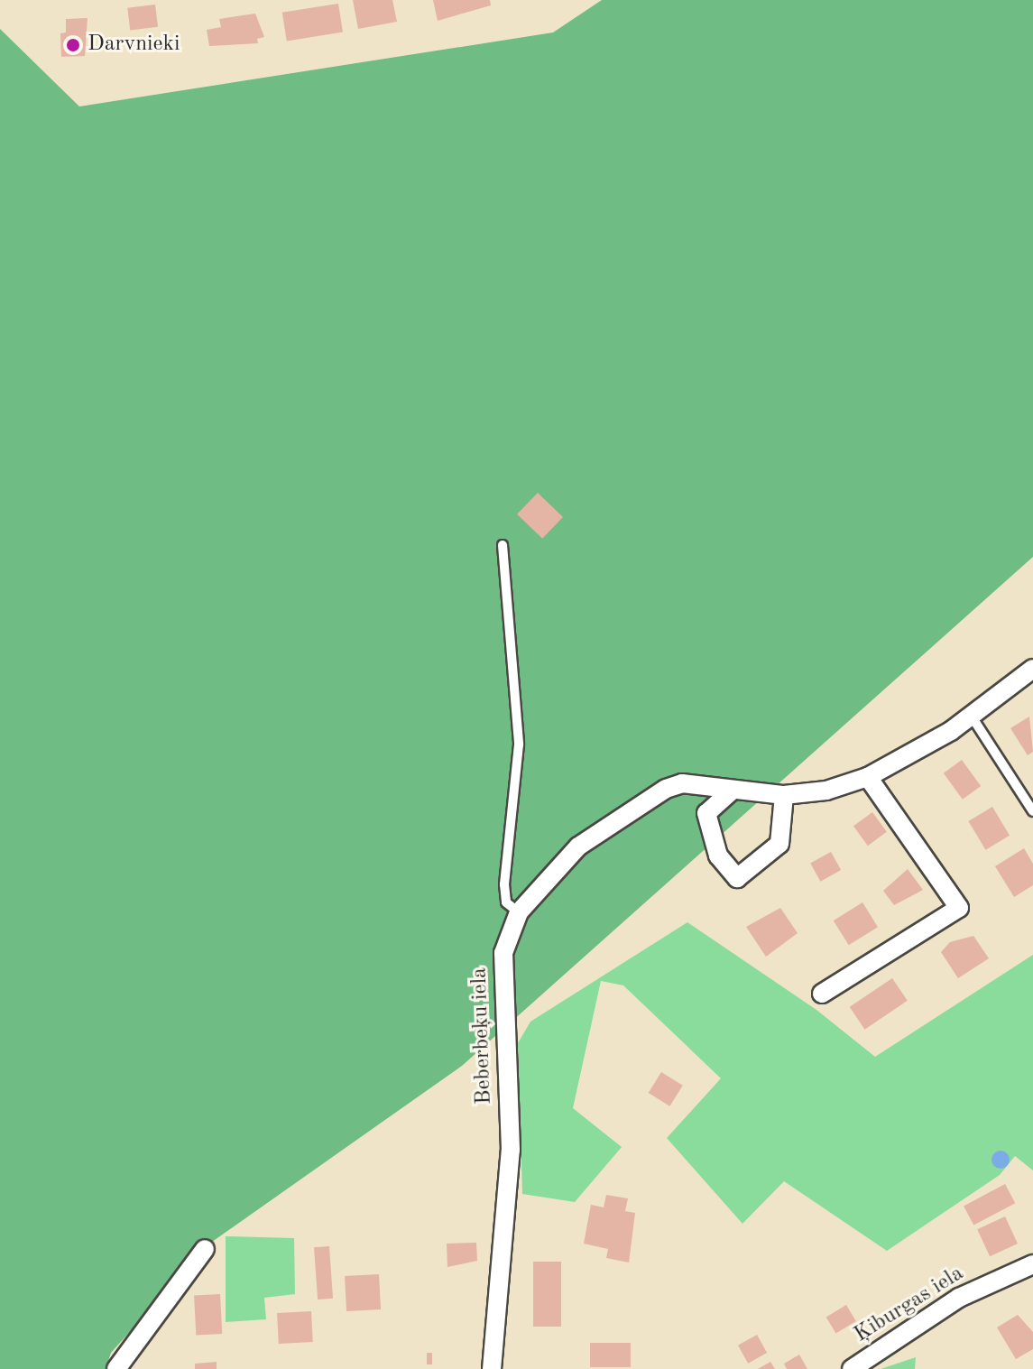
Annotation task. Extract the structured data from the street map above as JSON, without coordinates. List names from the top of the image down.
{
  "streets": {
    "street": ["Beberbeķu iela", "Ķiburgas iela"]
  },
  "places": ["Darvnieki"]
}
